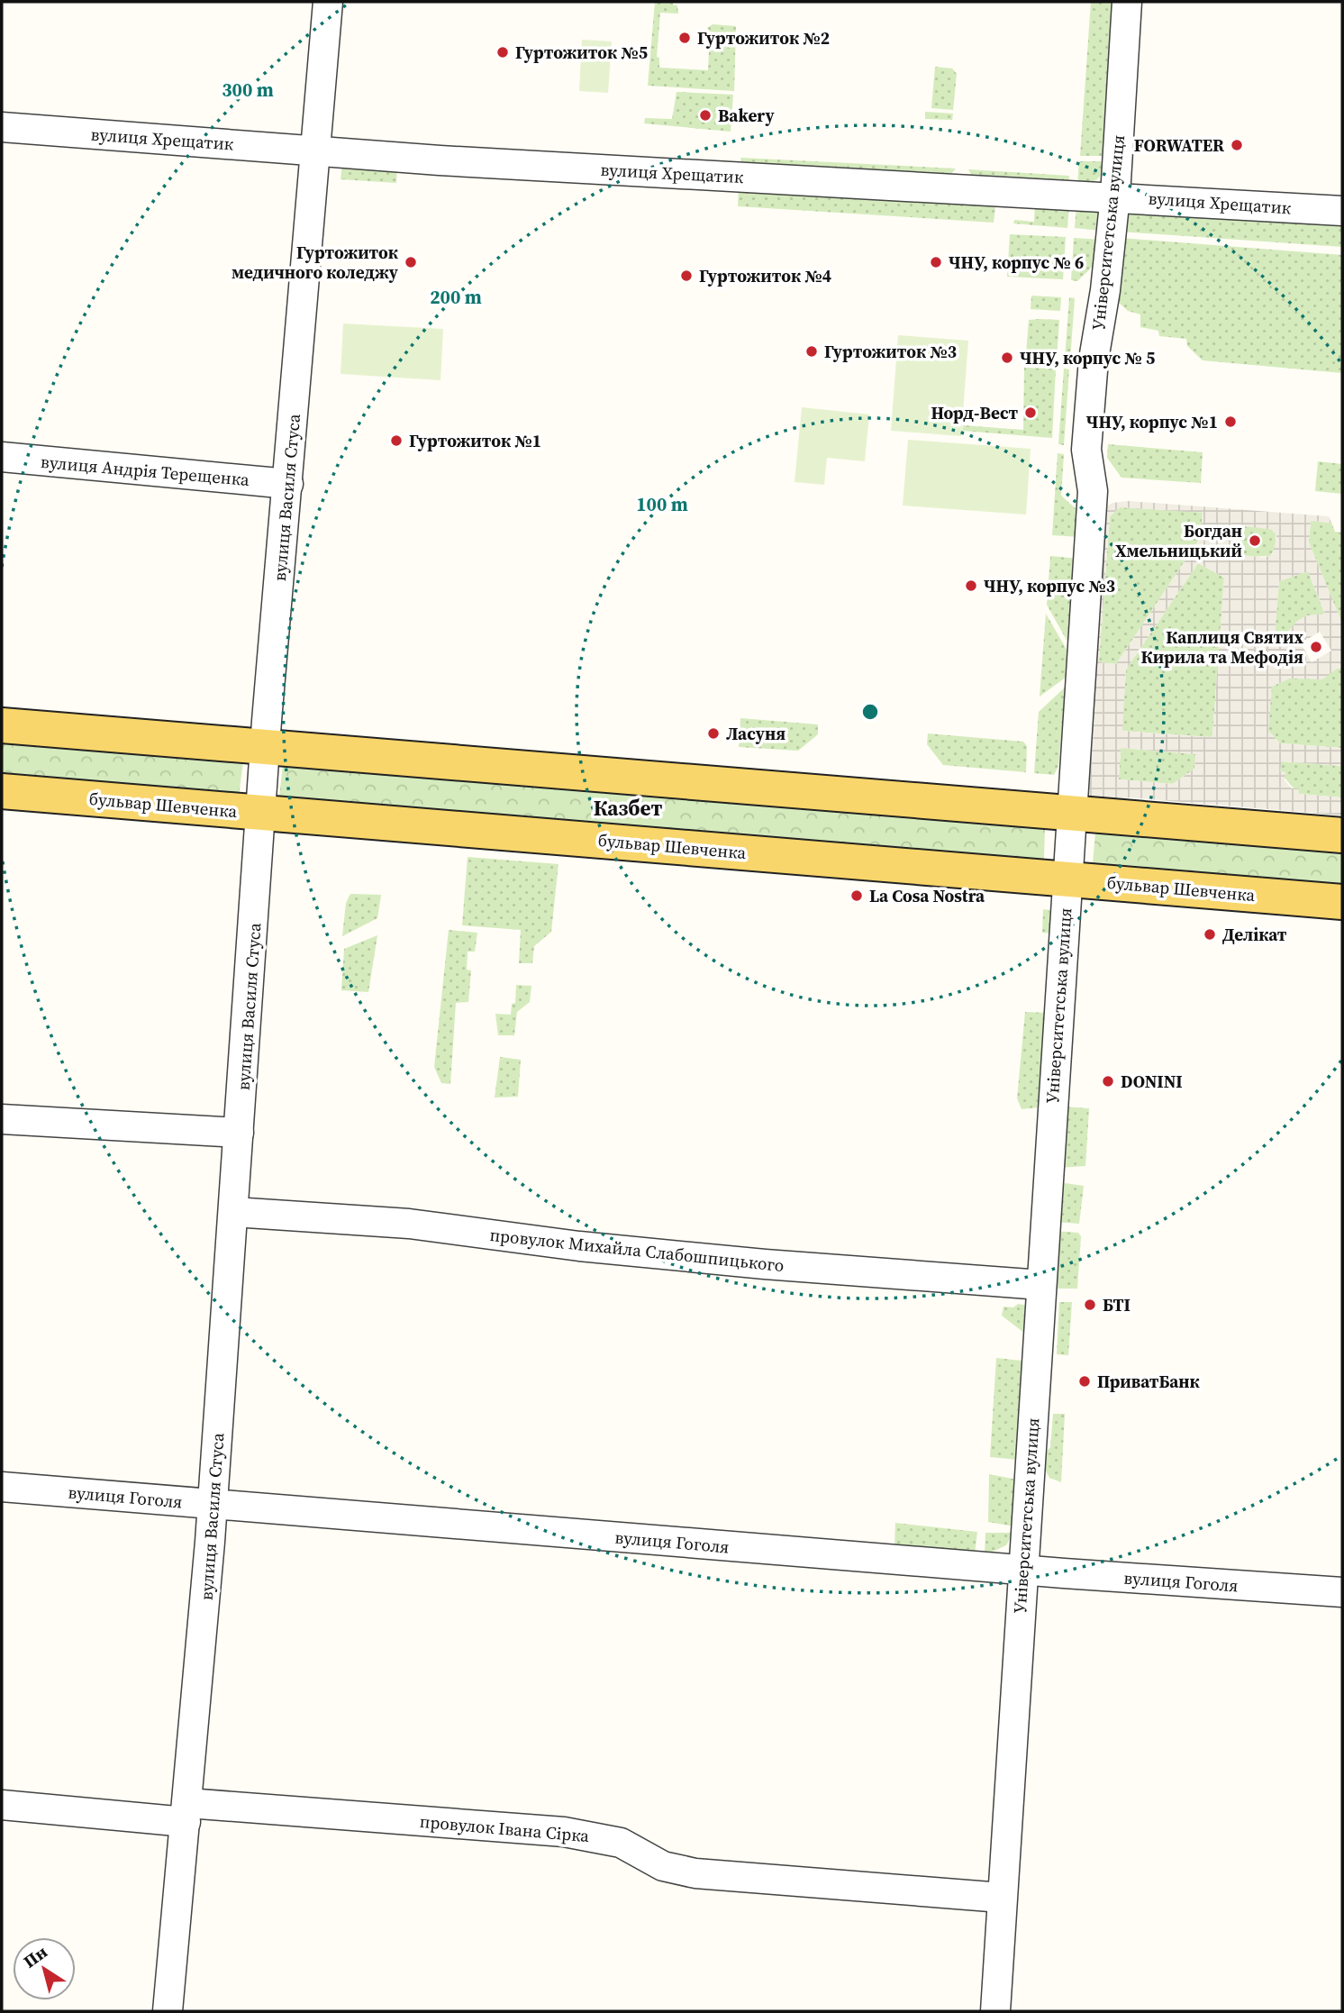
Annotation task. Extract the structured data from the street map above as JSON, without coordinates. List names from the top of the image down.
{
  "streets": {
    "main road": ["бульвар Шевченка"],
    "street": [
      "вулиця Хрещатик",
      "Університетська вулиця",
      "вулиця Андрія Терещенка",
      "вулиця Василя Стуса",
      "провулок Михайла Слабошпицького",
      "вулиця Гоголя",
      "провулок Івана Сірка"
    ]
  },
  "crossings": [
    ["вулиця Хрещатик", "Університетська вулиця"],
    ["вулиця Хрещатик", "вулиця Василя Стуса"],
    ["Університетська вулиця", "бульвар Шевченка"],
    ["Університетська вулиця", "провулок Михайла Слабошпицького"],
    ["Університетська вулиця", "вулиця Гоголя"],
    ["Університетська вулиця", "провулок Івана Сірка"],
    ["вулиця Андрія Терещенка", "вулиця Василя Стуса"],
    ["вулиця Василя Стуса", "бульвар Шевченка"],
    ["вулиця Василя Стуса", "провулок Михайла Слабошпицького"],
    ["вулиця Василя Стуса", "вулиця Гоголя"],
    ["вулиця Василя Стуса", "провулок Івана Сірка"]
  ],
  "districts": ["Казбет"],
  "places": [
    "Гуртожиток №2",
    "Гуртожиток №5",
    "Bakery",
    "FORWATER",
    "Гуртожиток медичного коледжу",
    "ЧНУ, корпус № 6",
    "Гуртожиток №4",
    "Гуртожиток №3",
    "ЧНУ, корпус № 5",
    "Норд-Вест",
    "ЧНУ, корпус №1",
    "Гуртожиток №1",
    "Богдан Хмельницький",
    "ЧНУ, корпус №3",
    "Каплиця Святих Кирила та Мефодія",
    "Ласуня",
    "La Cosa Nostra",
    "Делікат",
    "DONINI",
    "БТІ",
    "ПриватБанк"
  ],
  "north": "top left",
  "rings": ["300 m", "200 m", "100 m"]
}
